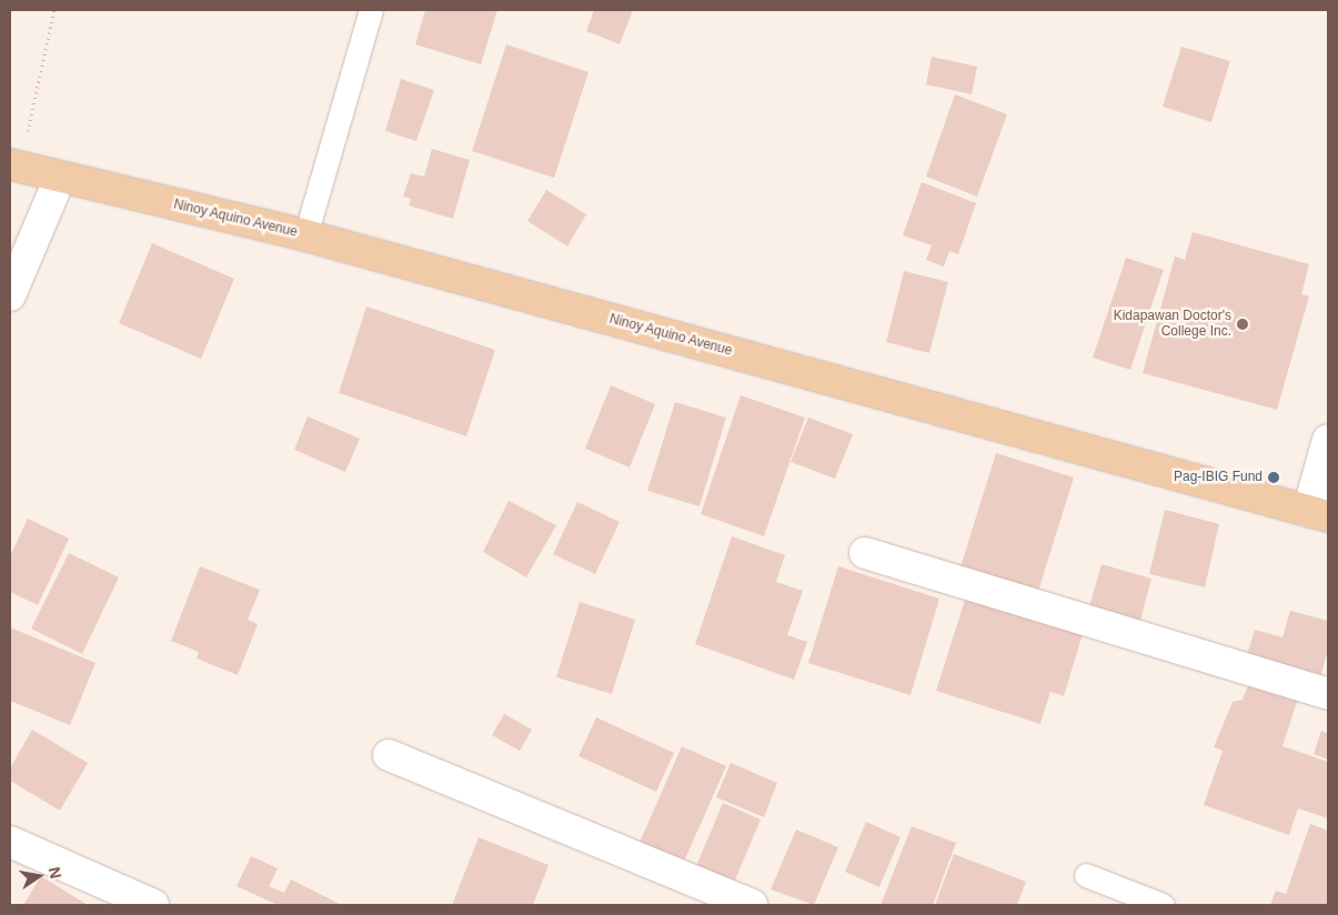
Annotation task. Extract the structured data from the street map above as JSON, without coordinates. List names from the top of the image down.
{
  "streets": {
    "main road": ["Ninoy Aquino Avenue"]
  },
  "places": ["Kidapawan Doctor's College Inc.", "Pag-IBIG Fund"],
  "north": "right"
}
